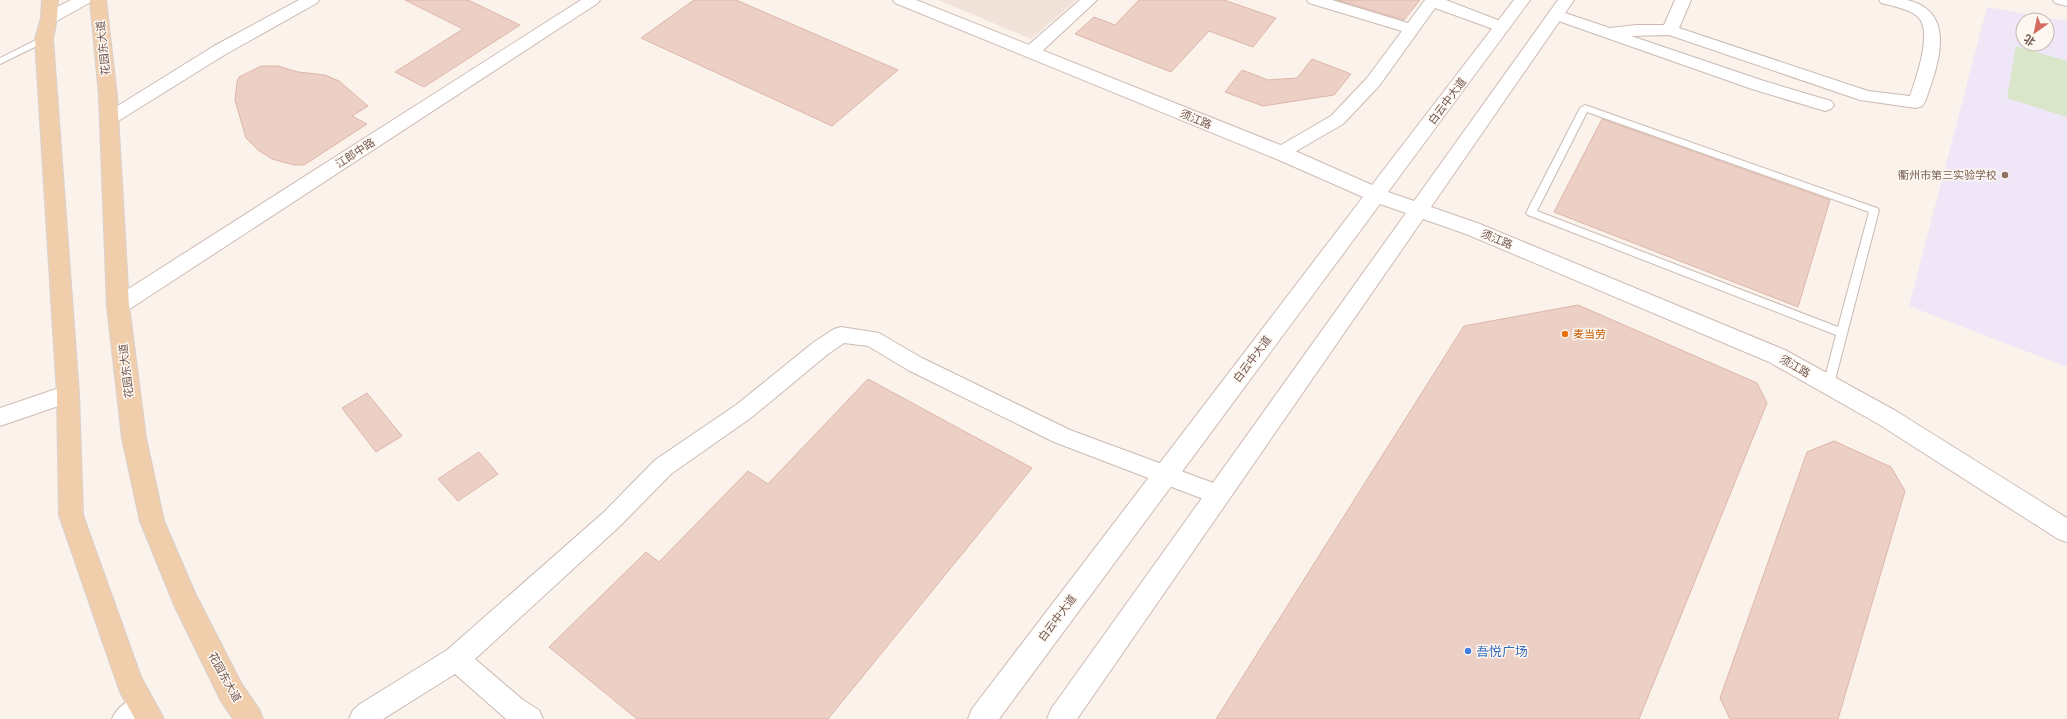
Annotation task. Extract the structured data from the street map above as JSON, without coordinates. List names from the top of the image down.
{
  "streets": {
    "main road": [
      "花园东大道",
      "白云中大道",
      "须江路",
      "江郎中路"
    ]
  },
  "crossings": [
    ["花园东大道", "江郎中路"],
    ["白云中大道", "须江路"]
  ],
  "places": ["衢州市第三实验学校", "麦当劳", "吾悦广场"],
  "north": "bottom left"
}
